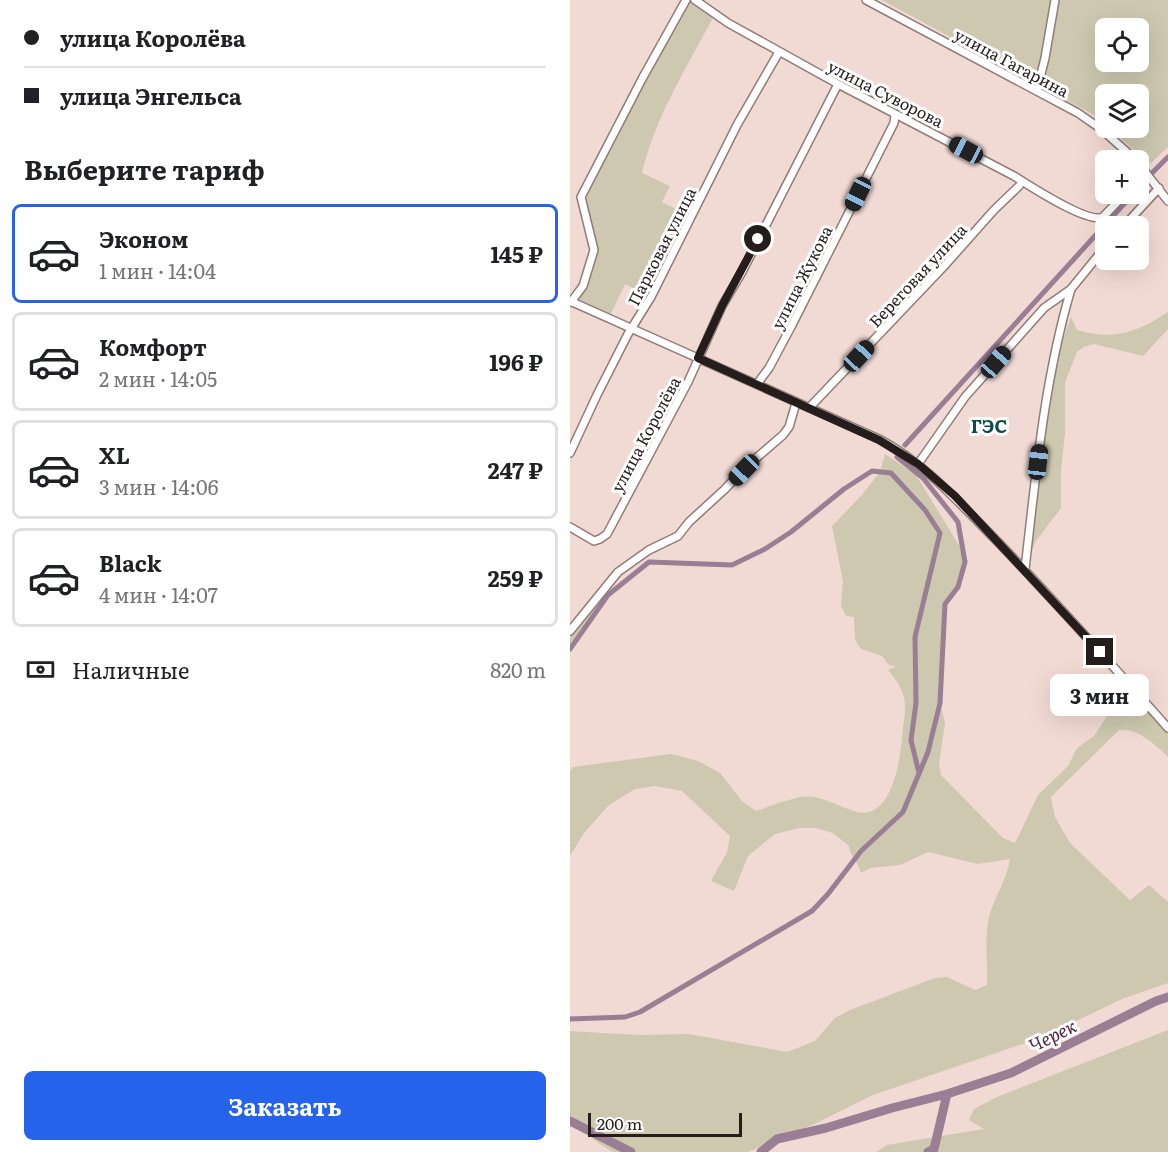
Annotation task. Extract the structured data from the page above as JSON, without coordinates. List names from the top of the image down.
{
  "streets": {
    "street": [
      "улица Гагарина",
      "улица Суворова",
      "Парковая улица",
      "Береговая улица",
      "улица Жукова",
      "улица Королёва"
    ]
  },
  "crossings": [
    ["улица Суворова", "Парковая улица"],
    ["улица Суворова", "Береговая улица"],
    ["улица Суворова", "улица Жукова"],
    ["улица Суворова", "улица Королёва"]
  ],
  "districts": ["ГЭС"],
  "water": ["Черек"],
  "scale_bar": "200 m",
  "page": {
    "banner": ["улица Королёва", "улица Энгельса"],
    "map_buttons": ["+", "−"],
    "heading": "Выберите тариф",
    "list": [
      {
        "name": "Эконом",
        "note": "1 мин · 14:04",
        "value": "145 ₽"
      },
      {
        "name": "Комфорт",
        "note": "2 мин · 14:05",
        "value": "196 ₽"
      },
      {
        "name": "XL",
        "note": "3 мин · 14:06",
        "value": "247 ₽"
      },
      {
        "name": "Black",
        "note": "4 мин · 14:07",
        "value": "259 ₽"
      }
    ],
    "pay": ["Наличные", "820 m"],
    "bubble": "3 мин",
    "buttons": "Заказать",
    "scale": "200 m"
  }
}
